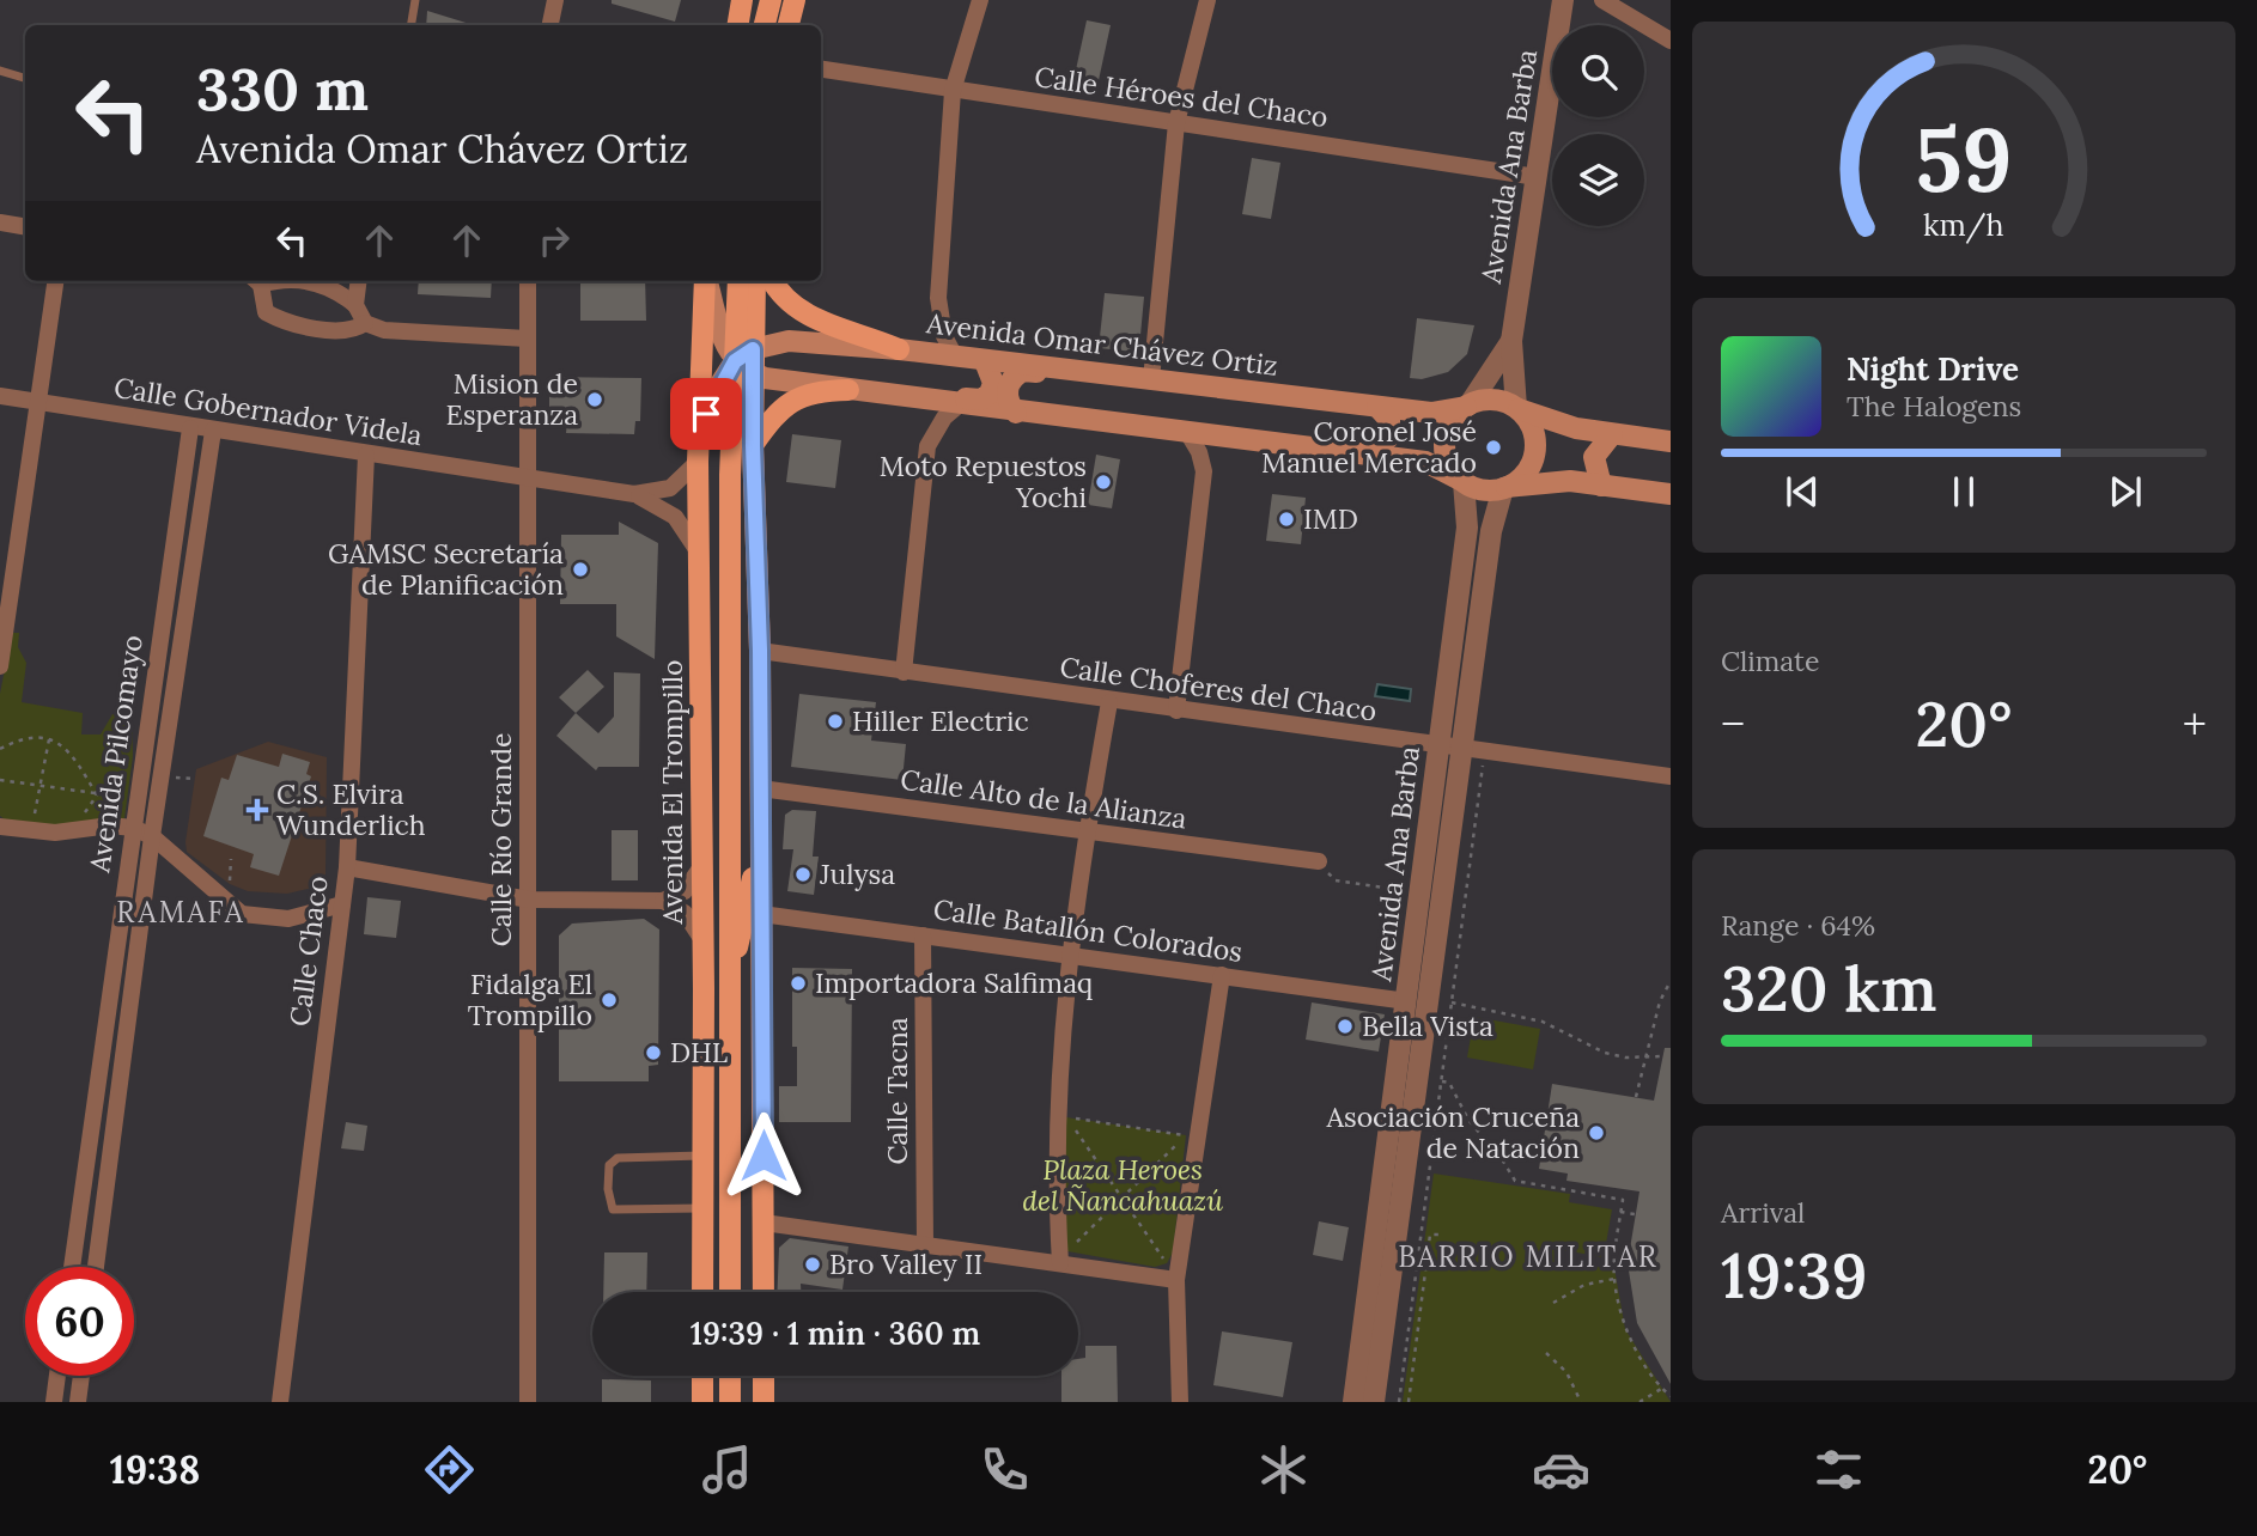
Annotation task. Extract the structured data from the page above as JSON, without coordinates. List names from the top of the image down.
{
  "streets": {
    "main road": ["Avenida Omar Chávez Ortiz", "Avenida El Trompillo"],
    "street": [
      "Calle Héroes del Chaco",
      "Avenida Ana Barba",
      "Calle Gobernador Videla",
      "Calle Choferes del Chaco",
      "Avenida Pilcomayo",
      "Calle Alto de la Alianza",
      "Calle Río Grande",
      "Calle Batallón Colorados",
      "Calle Chaco",
      "Calle Tacna"
    ]
  },
  "crossings": [
    ["Calle Héroes del Chaco", "Avenida Ana Barba"],
    ["Avenida Ana Barba", "Avenida Omar Chávez Ortiz"],
    ["Avenida Ana Barba", "Calle Choferes del Chaco"],
    ["Avenida Ana Barba", "Calle Batallón Colorados"],
    ["Avenida Omar Chávez Ortiz", "Avenida El Trompillo"],
    ["Calle Gobernador Videla", "Avenida Pilcomayo"],
    ["Calle Gobernador Videla", "Calle Río Grande"],
    ["Calle Gobernador Videla", "Calle Chaco"],
    ["Calle Choferes del Chaco", "Avenida El Trompillo"],
    ["Avenida El Trompillo", "Calle Alto de la Alianza"],
    ["Avenida El Trompillo", "Calle Batallón Colorados"],
    ["Calle Batallón Colorados", "Calle Tacna"]
  ],
  "districts": ["RAMAFA", "BARRIO MILITAR"],
  "parks": ["Plaza Heroes del Ñancahuazú"],
  "places": {
    "other": [
      "Mision de Esperanza",
      "Coronel José Manuel Mercado",
      "Moto Repuestos Yochi",
      "IMD",
      "GAMSC Secretaría de Planificación",
      "Hiller Electric",
      "Julysa",
      "Importadora Salfimaq",
      "Fidalga El Trompillo",
      "Bella Vista",
      "DHL",
      "Asociación Cruceña de Natación",
      "Bro Valley II"
    ],
    "health": ["C.S. Elvira Wunderlich"]
  },
  "page": {
    "turn": ["330 m", "Avenida Omar Chávez Ortiz"],
    "song": ["Night Drive", "The Halogens"],
    "tile": [
      "Climate",
      ["Range · 64%", "320 km"],
      ["Arrival", "19:39"]
    ],
    "heat": ["−", "20°", "+"],
    "limit": "60",
    "trip": "19:39 · 1 min · 360 m",
    "tabs": ["19:38", "20°"],
    "gauge": ["59", "km/h"]
  }
}
